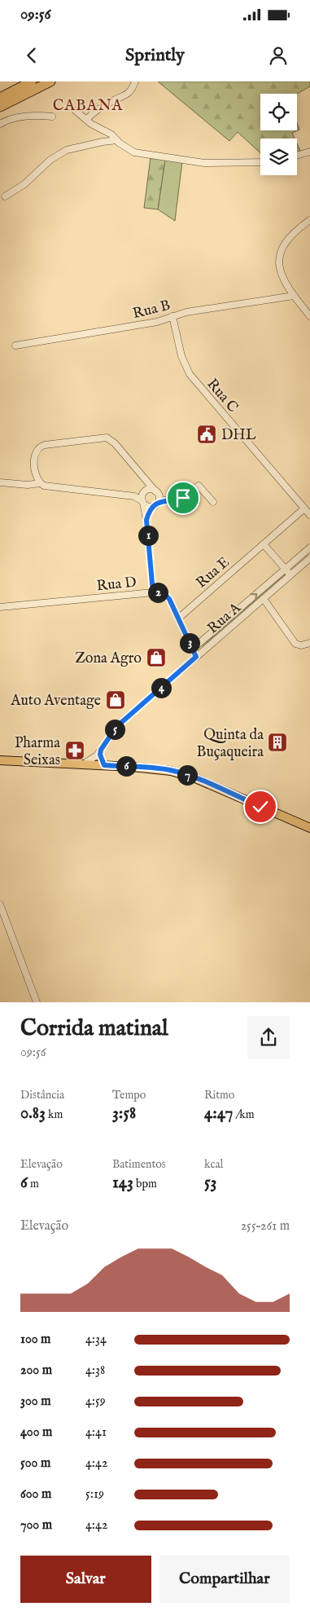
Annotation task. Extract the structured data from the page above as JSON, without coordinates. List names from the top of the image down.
{
  "streets": {
    "street": [
      "Rua B",
      "Rua C",
      "Rua E",
      "Rua D",
      "Rua A"
    ]
  },
  "crossings": [
    ["Rua B", "Rua C"],
    ["Rua C", "Rua E"],
    ["Rua E", "Rua D"],
    ["Rua D", "Rua A"]
  ],
  "districts": ["CABANA"],
  "places": {
    "public building": ["DHL"],
    "shop": ["Zona Agro", "Auto Aventage"],
    "building": ["Quinta da Buçaqueira"],
    "pharmacy": ["Pharma Seixas"]
  },
  "page": {
    "status": "09:56",
    "header": "Sprintly",
    "pins": [
      "1",
      "2",
      "3",
      "4",
      "5",
      "6",
      "7"
    ],
    "heading": ["Corrida matinal", "09:56"],
    "stats": [
      ["Distância", "0.83 km"],
      ["Tempo", "3:58"],
      ["Ritmo", "4:47 /km"],
      ["Elevação", "6 m"],
      ["Batimentos", "143 bpm"],
      ["kcal", "53"]
    ],
    "chart": ["Elevação", "255–261 m"],
    "list": [
      {
        "name": "100 m",
        "note": "4:34"
      },
      {
        "name": "200 m",
        "note": "4:38"
      },
      {
        "name": "300 m",
        "note": "4:59"
      },
      {
        "name": "400 m",
        "note": "4:41"
      },
      {
        "name": "500 m",
        "note": "4:42"
      },
      {
        "name": "600 m",
        "note": "5:19"
      },
      {
        "name": "700 m",
        "note": "4:42"
      }
    ],
    "buttons": ["Salvar", "Compartilhar"]
  }
}
